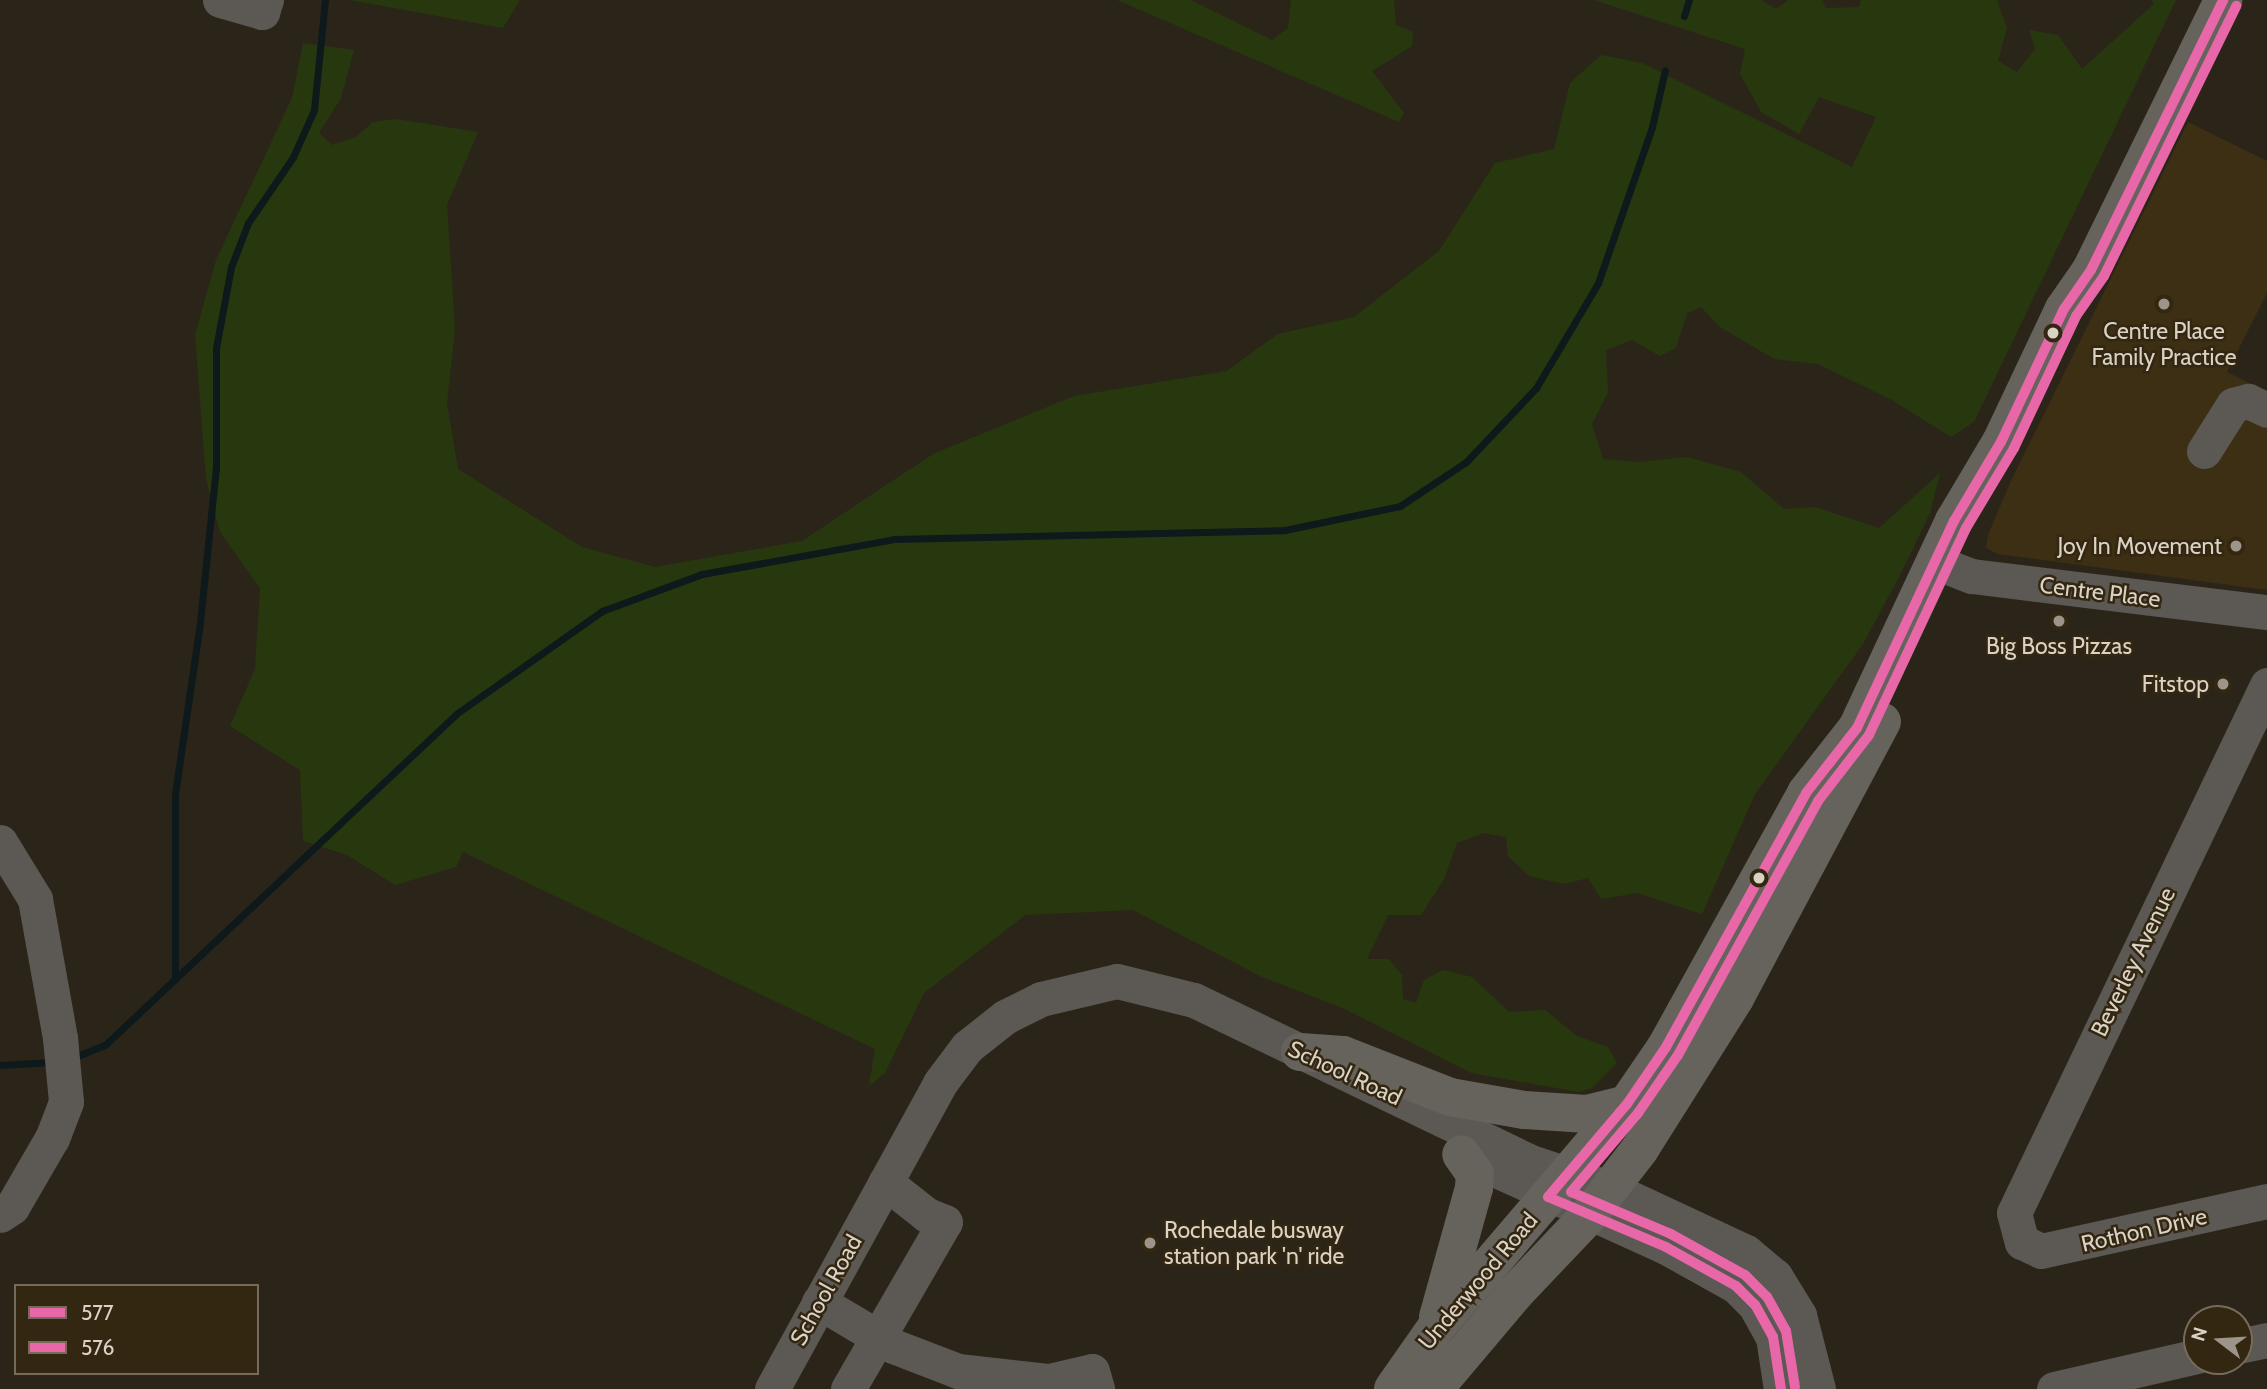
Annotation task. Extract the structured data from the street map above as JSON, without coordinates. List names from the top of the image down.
{
  "streets": {
    "main road": ["Underwood Road"],
    "street": [
      "Centre Place",
      "Beverley Avenue",
      "School Road",
      "Rothon Drive"
    ]
  },
  "crossings": [
    ["Centre Place", "Underwood Road"],
    ["Beverley Avenue", "Rothon Drive"],
    ["School Road", "Underwood Road"]
  ],
  "places": [
    "Centre Place Family Practice",
    "Joy In Movement",
    "Big Boss Pizzas",
    "Fitstop",
    "Rochedale busway station park 'n' ride"
  ],
  "lines": ["transit line 577", "transit line 576"],
  "legend": ["577", "576"],
  "north": "left"
}
